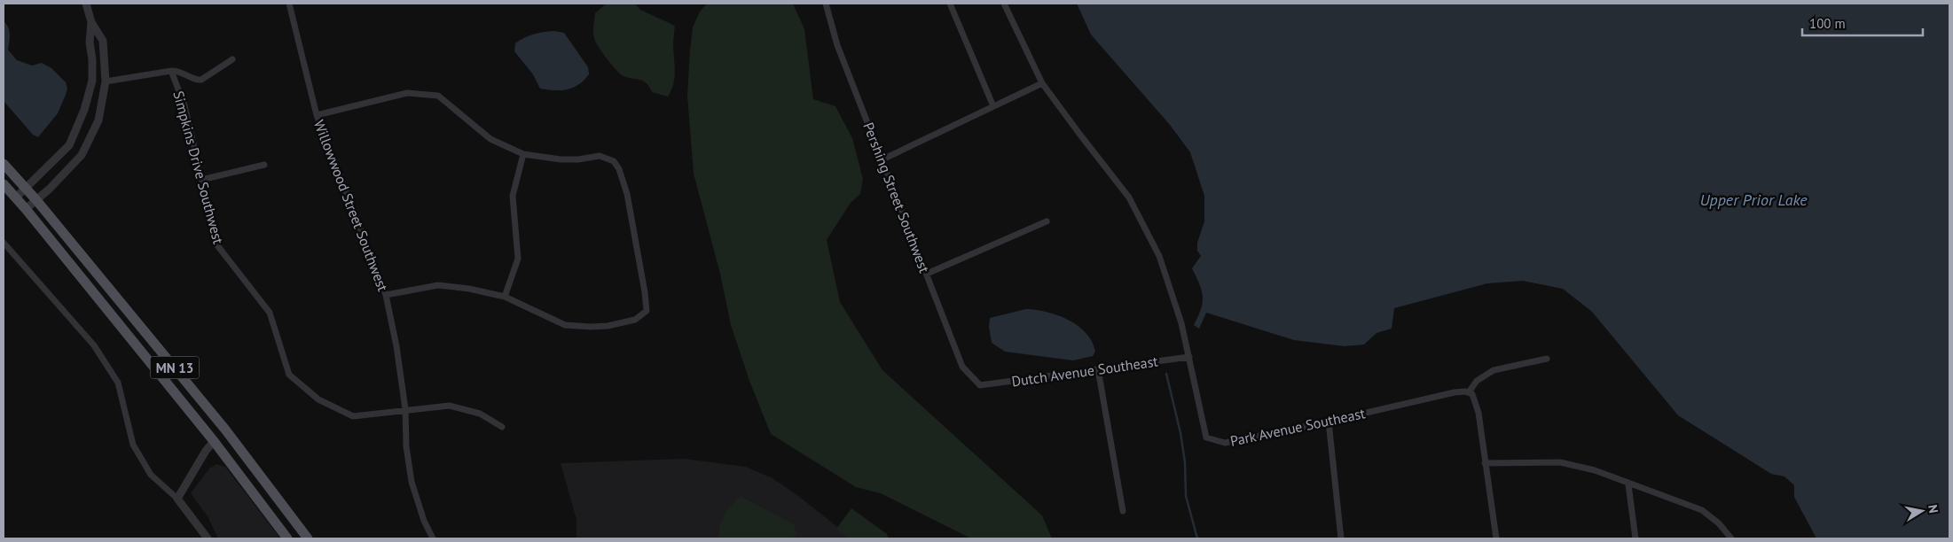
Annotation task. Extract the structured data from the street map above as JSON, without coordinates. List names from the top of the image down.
{
  "streets": {
    "main road": ["MN 13"],
    "street": [
      "Simpkins Drive Southwest",
      "Pershing Street Southwest",
      "Willowwood Street Southwest",
      "Dutch Avenue Southeast",
      "Park Avenue Southeast"
    ]
  },
  "crossings": [
    ["Simpkins Drive Southwest", "Willowwood Street Southwest"],
    ["Pershing Street Southwest", "Dutch Avenue Southeast"],
    ["Dutch Avenue Southeast", "Park Avenue Southeast"]
  ],
  "water": ["Upper Prior Lake"],
  "scale_bar": "100 m",
  "north": "right"
}
